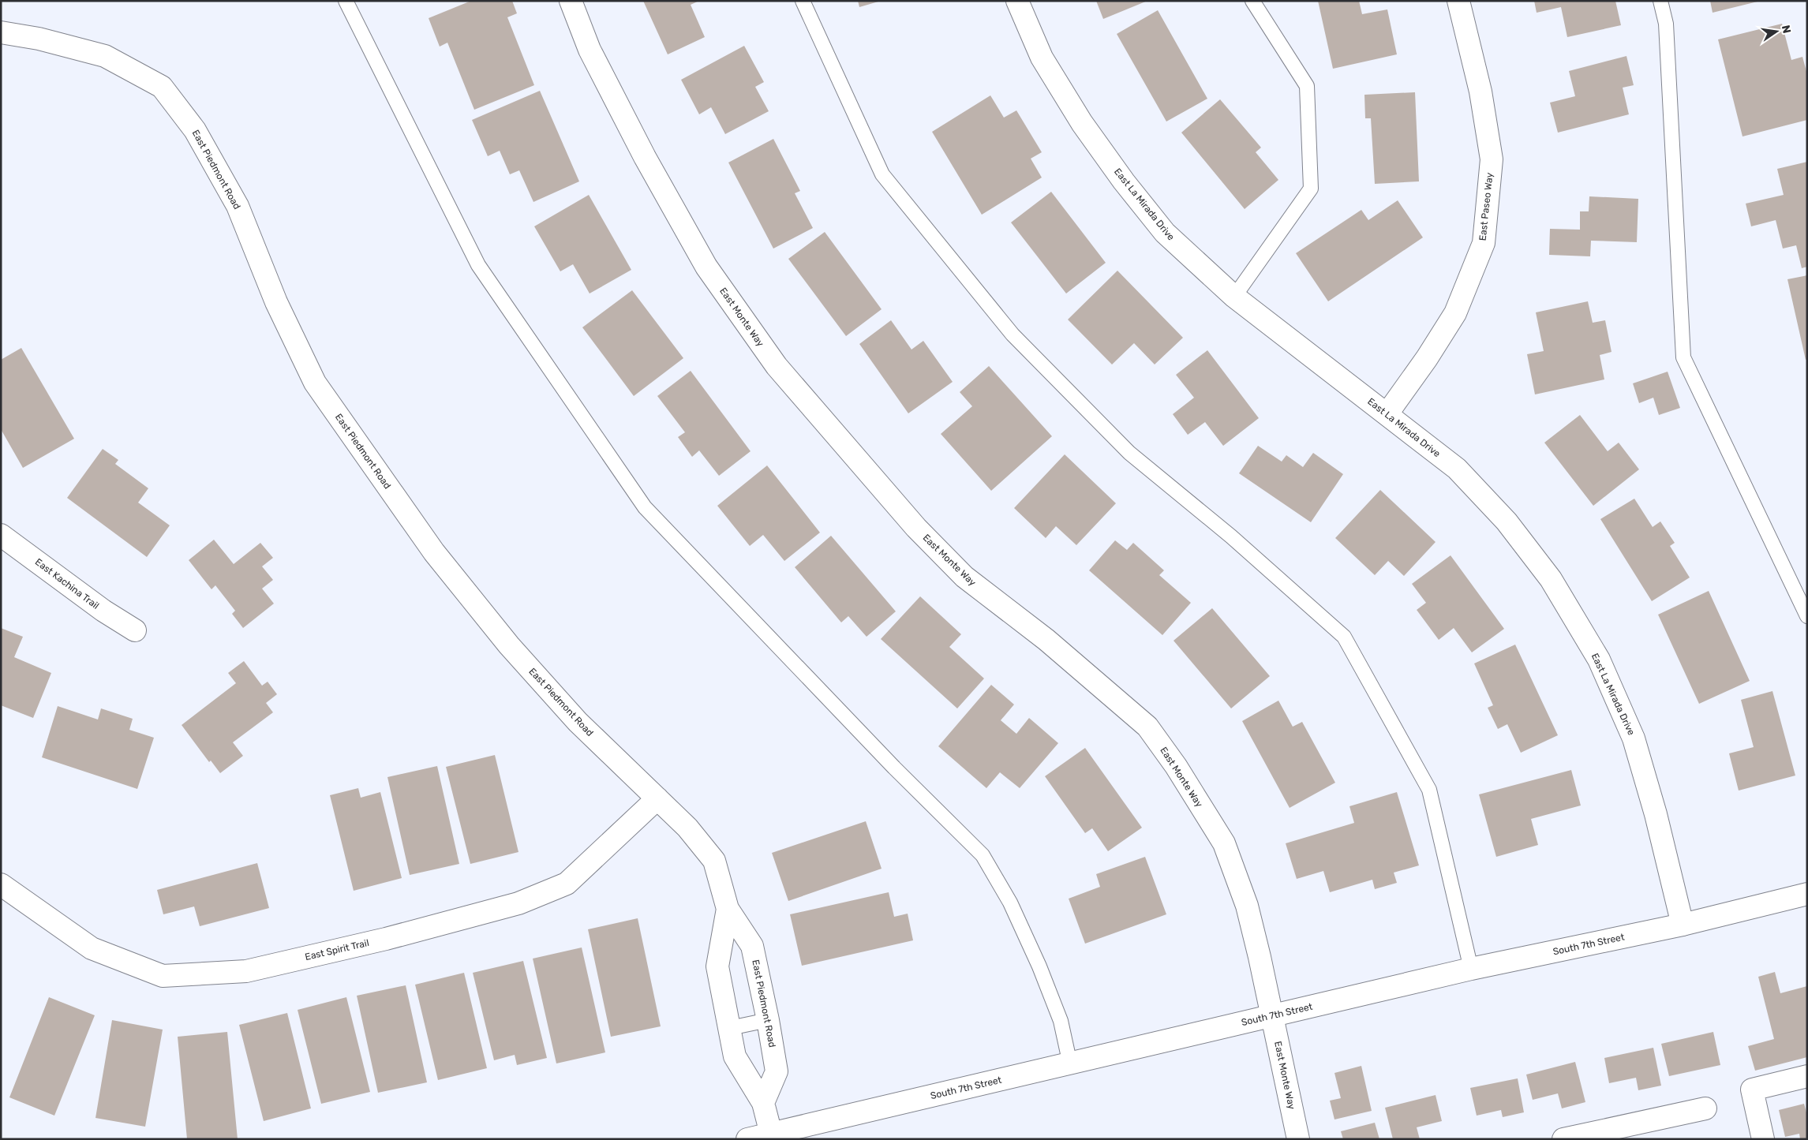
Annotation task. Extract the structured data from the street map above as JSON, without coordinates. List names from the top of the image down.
{
  "streets": {
    "street": [
      "East Piedmont Road",
      "East La Mirada Drive",
      "East Paseo Way",
      "East Monte Way",
      "East Kachina Trail",
      "South 7th Street",
      "East Spirit Trail"
    ]
  },
  "crossings": [
    ["East Piedmont Road", "South 7th Street"],
    ["East Piedmont Road", "East Spirit Trail"],
    ["East La Mirada Drive", "East Paseo Way"],
    ["East La Mirada Drive", "South 7th Street"],
    ["East Monte Way", "South 7th Street"]
  ],
  "north": "right"
}
